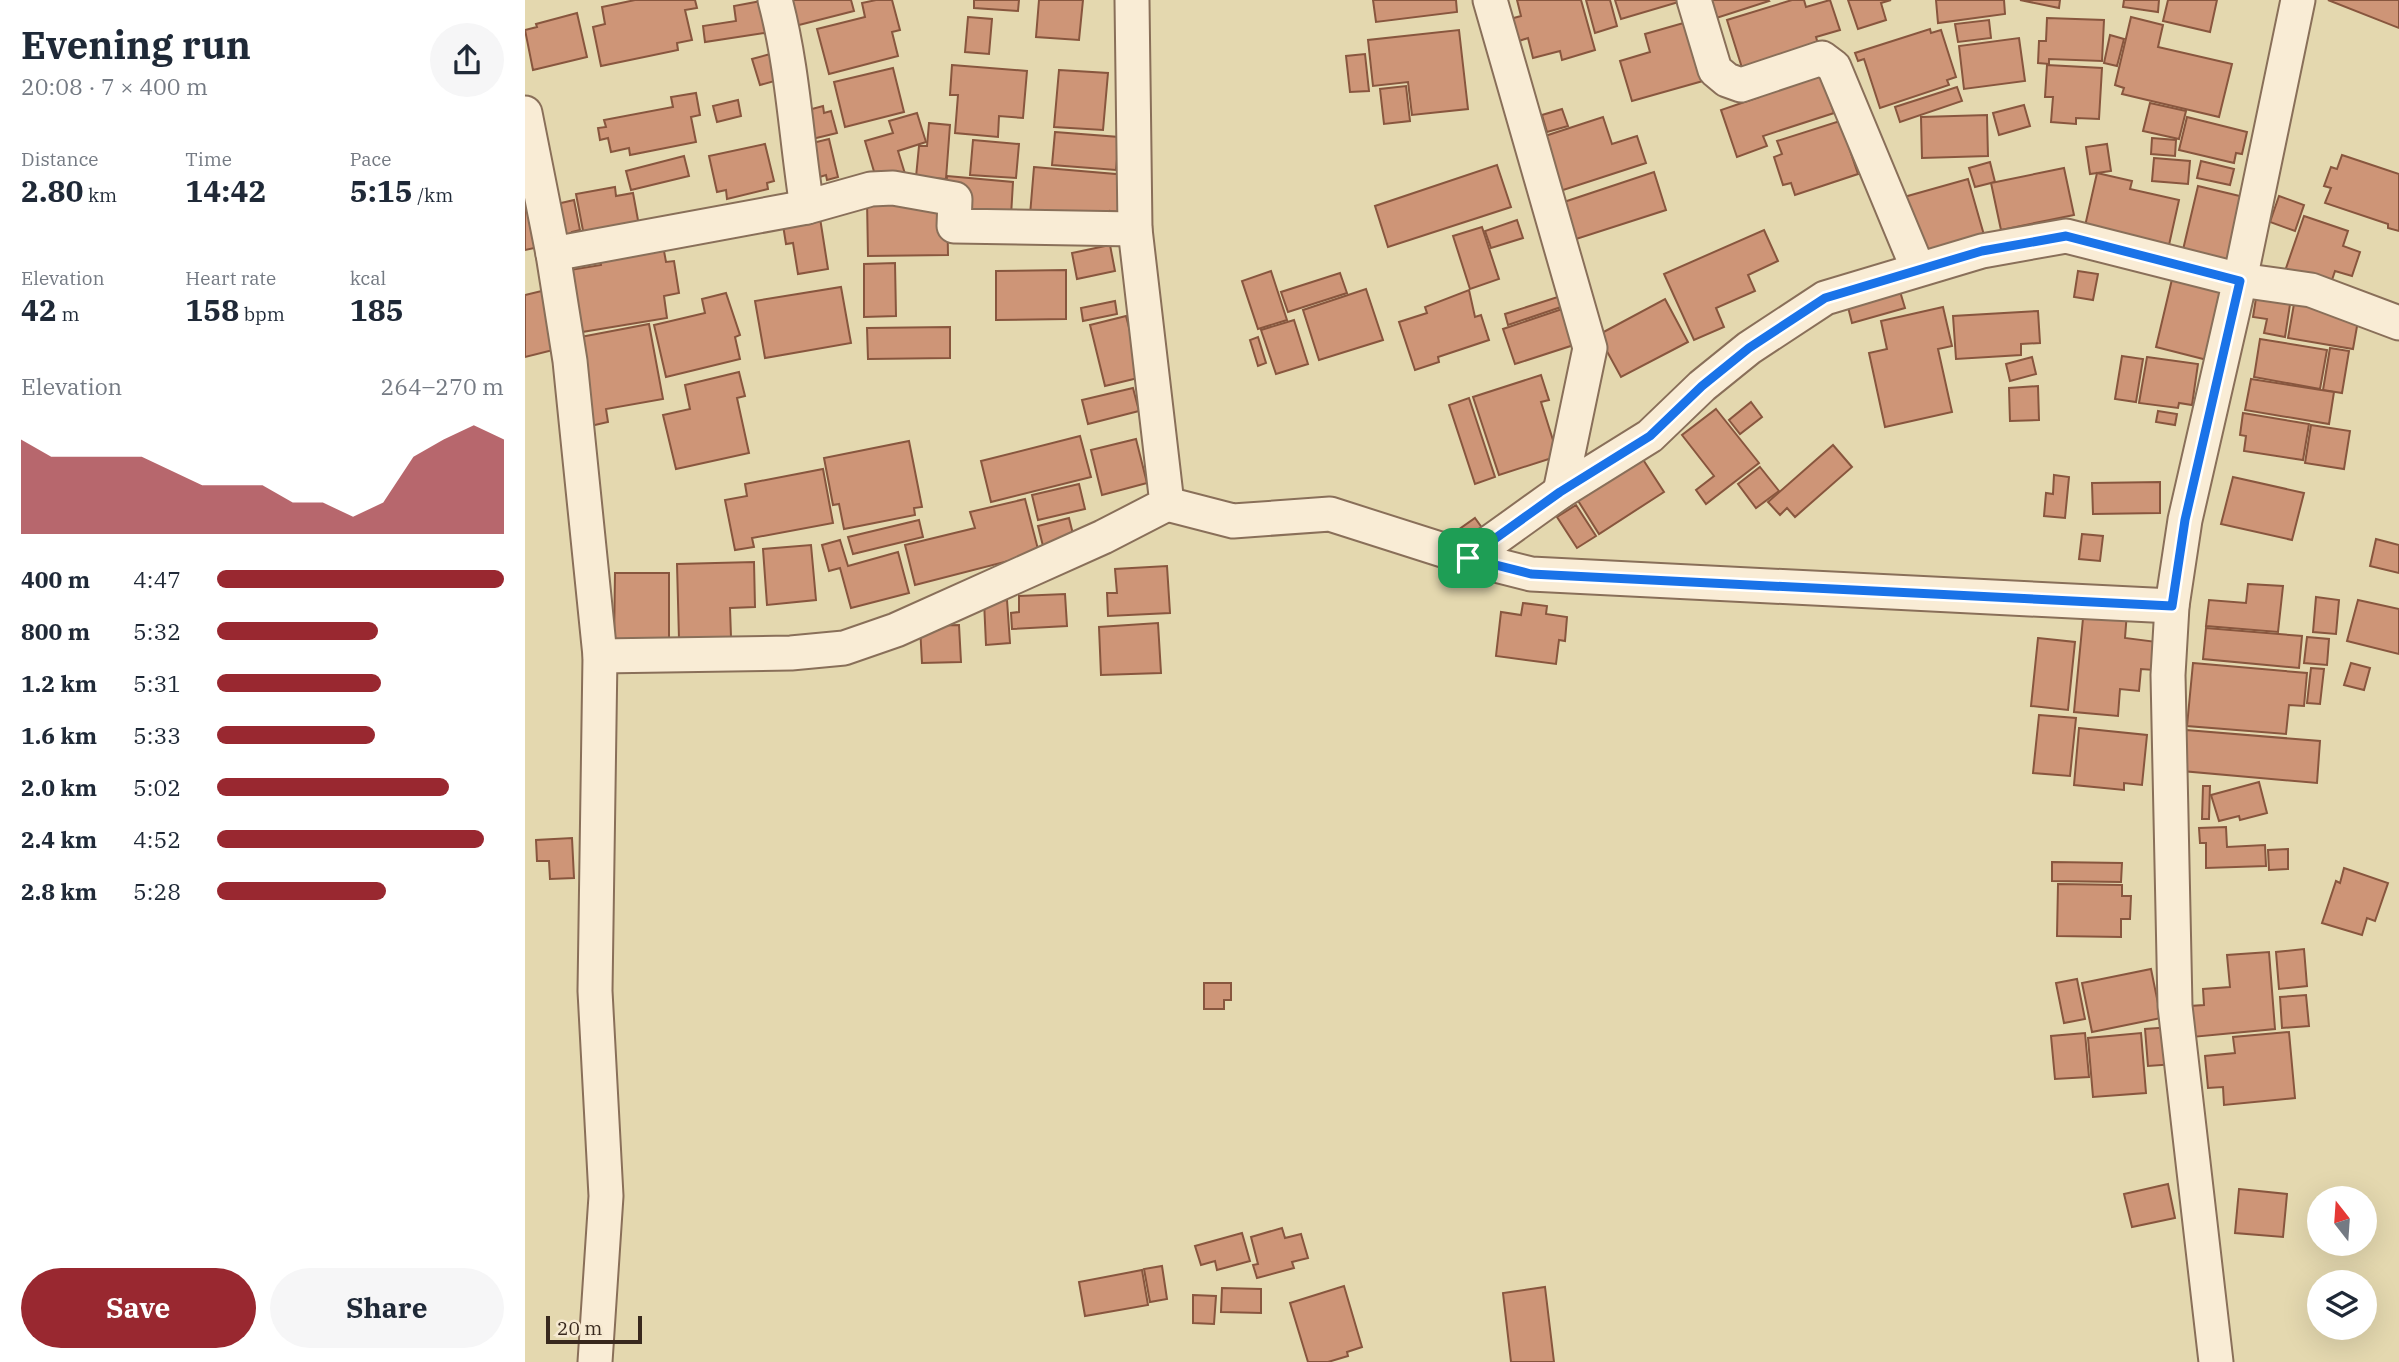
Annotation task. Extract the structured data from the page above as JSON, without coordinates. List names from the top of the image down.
{
  "scale_bar": "20 m",
  "north": "top",
  "page": {
    "heading": ["Evening run", "20:08 · 7 × 400 m"],
    "stats": [
      ["Distance", "2.80 km"],
      ["Time", "14:42"],
      ["Pace", "5:15 /km"],
      ["Elevation", "42 m"],
      ["Heart rate", "158 bpm"],
      ["kcal", "185"]
    ],
    "chart": ["Elevation", "264–270 m"],
    "list": [
      {
        "name": "400 m",
        "note": "4:47"
      },
      {
        "name": "800 m",
        "note": "5:32"
      },
      {
        "name": "1.2 km",
        "note": "5:31"
      },
      {
        "name": "1.6 km",
        "note": "5:33"
      },
      {
        "name": "2.0 km",
        "note": "5:02"
      },
      {
        "name": "2.4 km",
        "note": "4:52"
      },
      {
        "name": "2.8 km",
        "note": "5:28"
      }
    ],
    "buttons": ["Save", "Share"],
    "scale": "20 m"
  }
}
